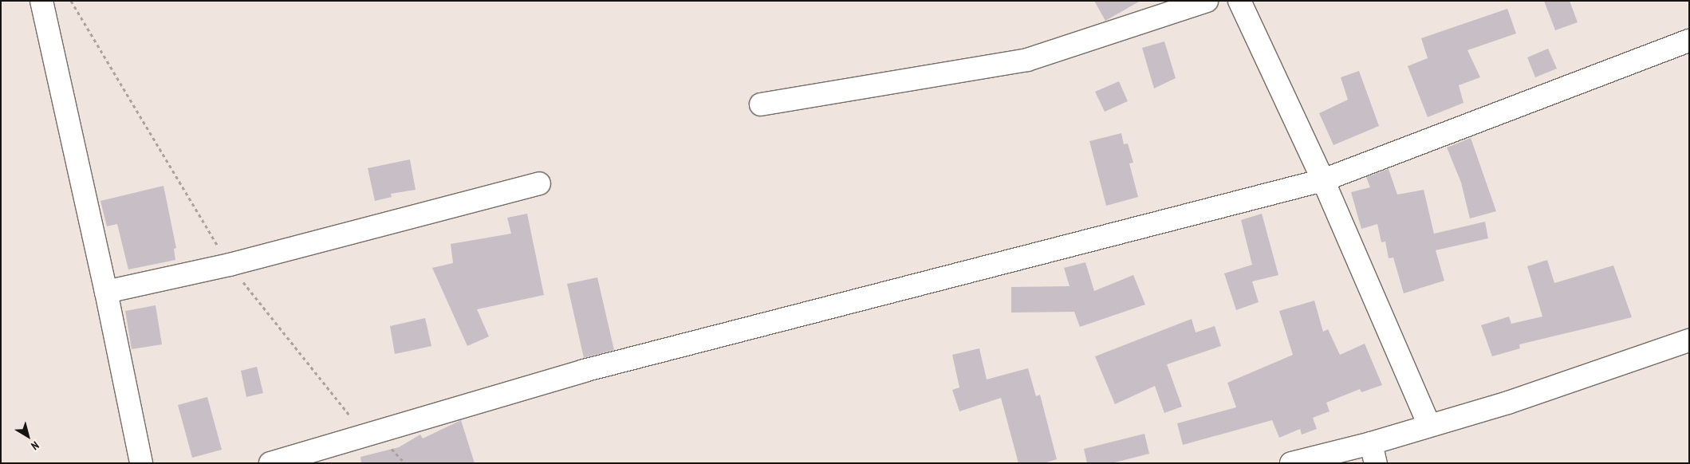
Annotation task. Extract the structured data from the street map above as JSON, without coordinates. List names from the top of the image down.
{
  "north": "bottom right"
}
